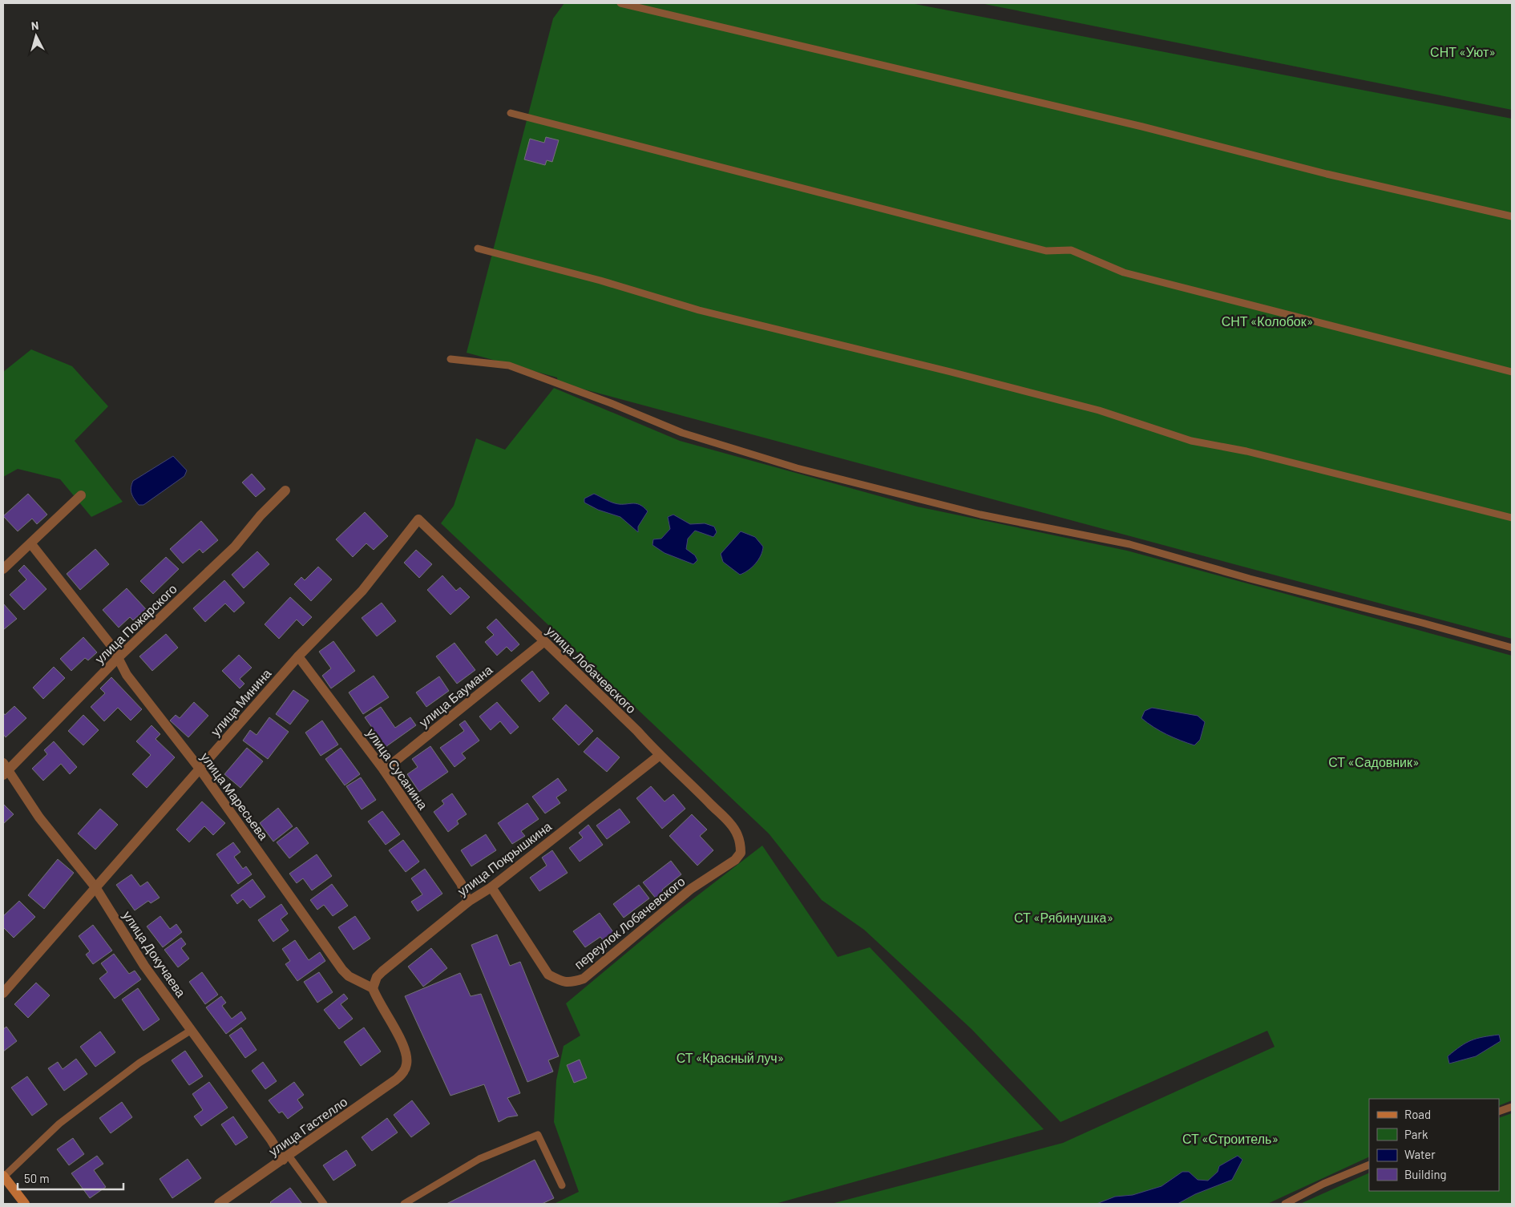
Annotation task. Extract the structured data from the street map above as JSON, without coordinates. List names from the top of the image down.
{
  "streets": {
    "street": [
      "улица Пожарского",
      "улица Лобачевского",
      "улица Баумана",
      "улица Минина",
      "улица Сусанина",
      "улица Маресьева",
      "улица Покрышкина",
      "переулок Лобачевского",
      "улица Докучаева",
      "улица Гастелло"
    ]
  },
  "crossings": [
    ["улица Пожарского", "улица Маресьева"],
    ["улица Пожарского", "улица Докучаева"],
    ["улица Лобачевского", "улица Баумана"],
    ["улица Лобачевского", "улица Минина"],
    ["улица Лобачевского", "улица Покрышкина"],
    ["улица Лобачевского", "переулок Лобачевского"],
    ["улица Баумана", "улица Сусанина"],
    ["улица Минина", "улица Сусанина"],
    ["улица Минина", "улица Маресьева"],
    ["улица Минина", "улица Докучаева"],
    ["улица Сусанина", "улица Покрышкина"],
    ["улица Маресьева", "улица Покрышкина"],
    ["улица Маресьева", "улица Гастелло"],
    ["улица Покрышкина", "переулок Лобачевского"],
    ["улица Покрышкина", "улица Гастелло"],
    ["улица Докучаева", "улица Гастелло"]
  ],
  "parks": [
    "СНТ «Уют»",
    "СНТ «Колобок»",
    "СТ «Садовник»",
    "СТ «Рябинушка»",
    "СТ «Красный луч»",
    "СТ «Строитель»"
  ],
  "legend": [
    "Road",
    "Park",
    "Water",
    "Building"
  ],
  "scale_bar": "50 m",
  "north": "top"
}
